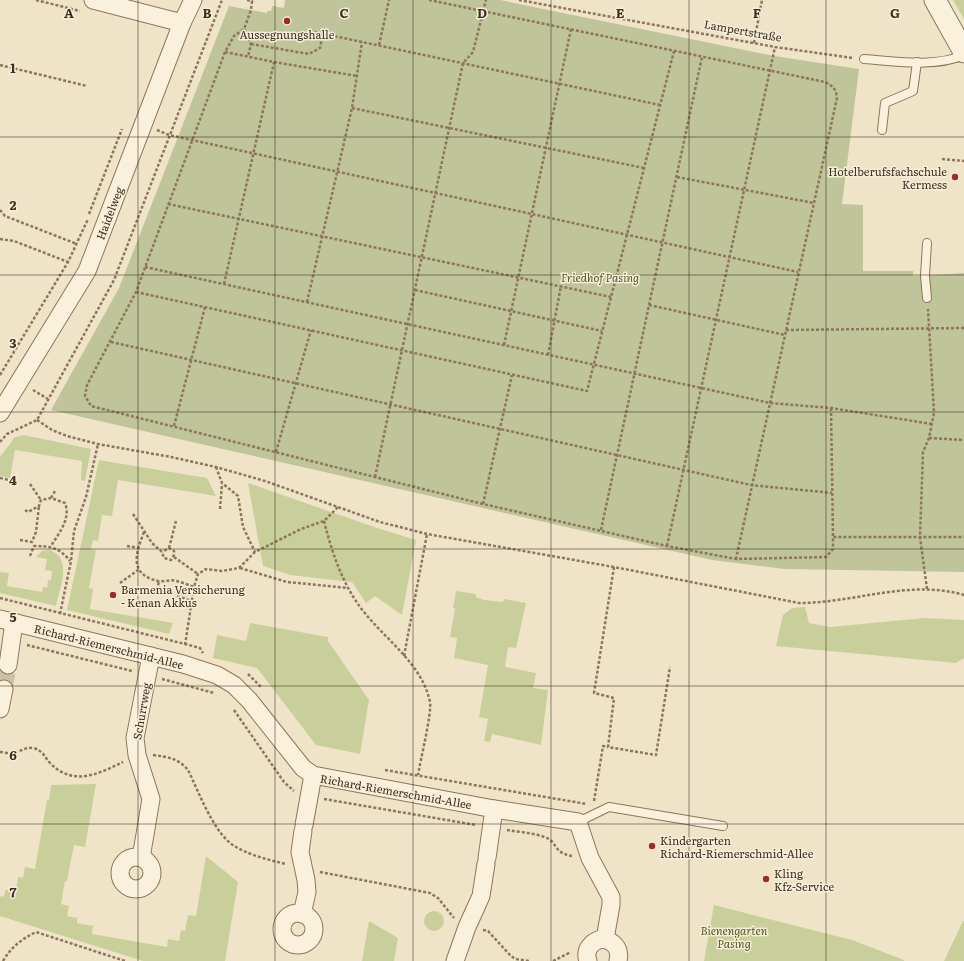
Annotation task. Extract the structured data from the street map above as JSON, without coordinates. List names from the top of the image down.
{
  "streets": {
    "street": ["Haidelweg", "Richard-Riemerschmid-Allee", "Schurrweg"],
    "path": ["Lampertstraße"]
  },
  "crossings": [
    ["Richard-Riemerschmid-Allee", "Schurrweg"]
  ],
  "parks": ["Friedhof Pasing", "Bienengarten Pasing"],
  "places": [
    "Aussegnungshalle",
    "Hotelberufsfachschule Kermess",
    "Barmenia Versicherung - Kenan Akkus",
    "Kindergarten Richard-Riemerschmid-Allee",
    "Kling Kfz-Service"
  ],
  "grid": {
    "columns": [
      "A",
      "B",
      "C",
      "D",
      "E",
      "F",
      "G"
    ],
    "rows": [
      "1",
      "2",
      "3",
      "4",
      "5",
      "6",
      "7"
    ]
  }
}
